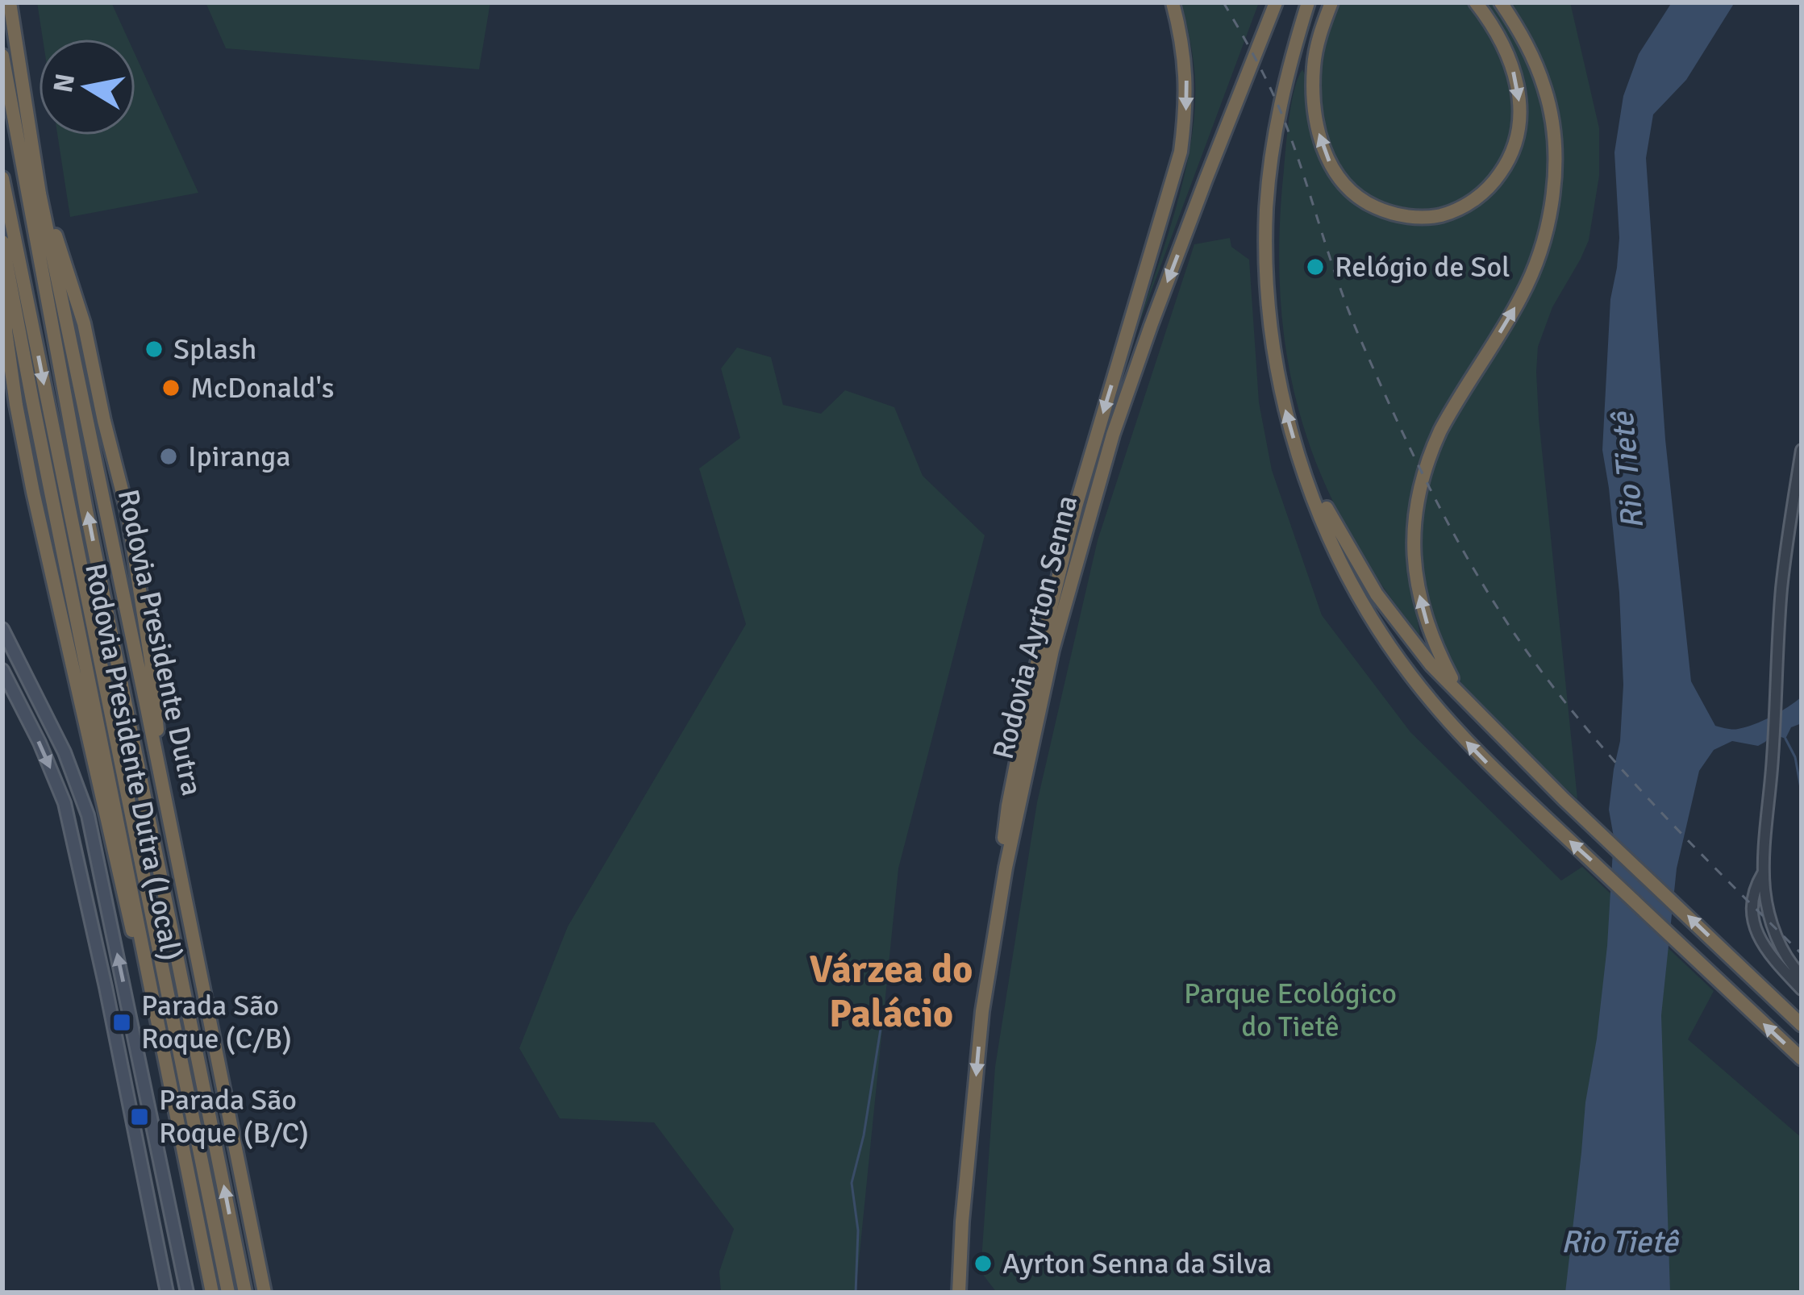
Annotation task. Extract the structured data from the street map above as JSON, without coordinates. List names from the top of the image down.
{
  "streets": {
    "highway": ["Rodovia Ayrton Senna", "Rodovia Presidente Dutra", "Rodovia Presidente Dutra (Local)"]
  },
  "districts": ["Várzea do Palácio"],
  "water": ["Rio Tietê"],
  "parks": ["Parque Ecológico do Tietê"],
  "places": {
    "other": [
      "Relógio de Sol",
      "Splash",
      "McDonald's",
      "Ipiranga",
      "Ayrton Senna da Silva"
    ],
    "transit": ["Parada São Roque (C/B)", "Parada São Roque (B/C)"]
  },
  "north": "left"
}
